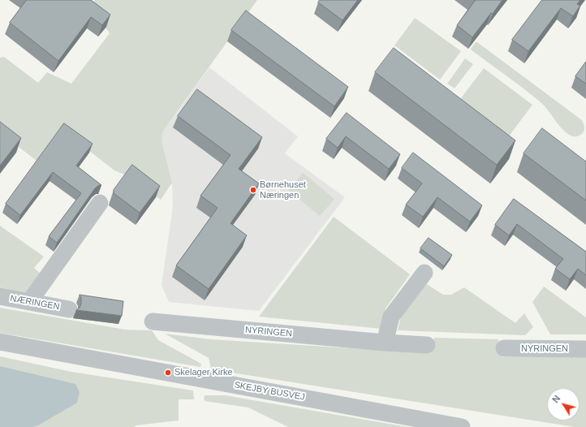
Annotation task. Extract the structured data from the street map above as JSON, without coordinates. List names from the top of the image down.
{
  "streets": {
    "street": ["NÆRINGEN", "NYRINGEN", "SKEJBY BUSVEJ"]
  },
  "places": ["Børnehuset Næringen", "Skelager Kirke"],
  "north": "top left"
}
